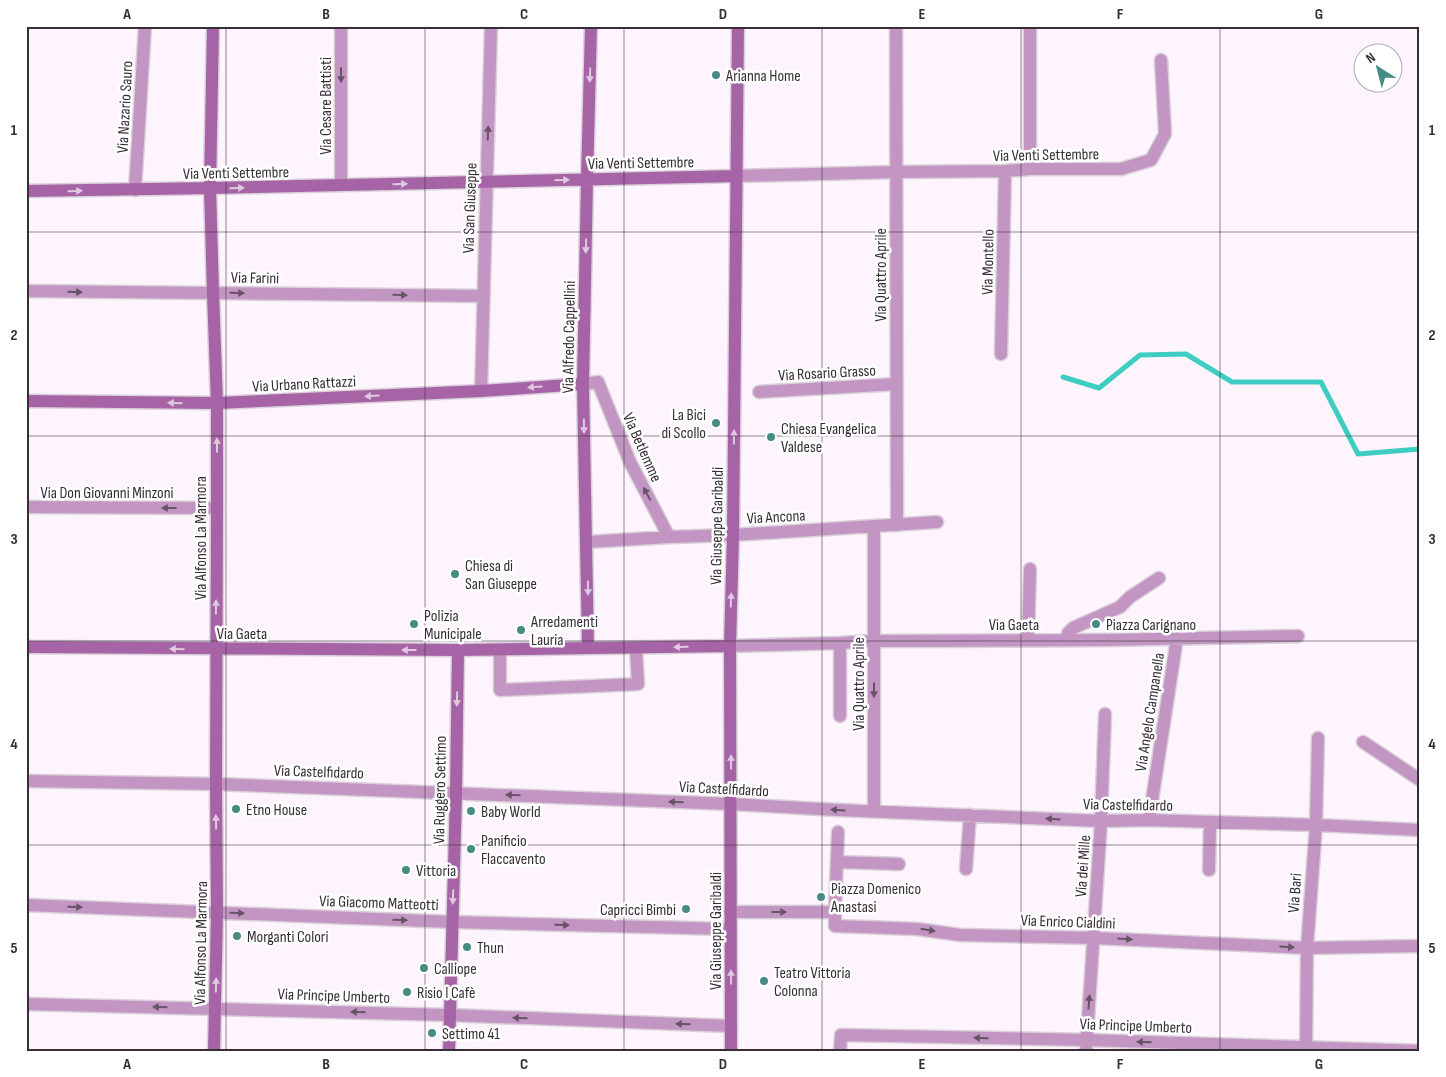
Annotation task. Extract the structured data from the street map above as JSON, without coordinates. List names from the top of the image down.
{
  "streets": {
    "main road": [
      "Via Venti Settembre",
      "Via Alfredo Cappellini",
      "Via Urbano Rattazzi",
      "Via Giuseppe Garibaldi",
      "Via Alfonso La Marmora",
      "Via Gaeta",
      "Via Ruggero Settimo"
    ],
    "street": [
      "Via Cesare Battisti",
      "Via Nazario Sauro",
      "Via San Giuseppe",
      "Via Montello",
      "Via Quattro Aprile",
      "Via Farini",
      "Via Rosario Grasso",
      "Via Betlemme",
      "Via Don Giovanni Minzoni",
      "Via Ancona",
      "Via Angelo Campanella",
      "Via Castelfidardo",
      "Via dei Mille",
      "Via Bari",
      "Via Giacomo Matteotti",
      "Via Enrico Cialdini",
      "Via Principe Umberto"
    ]
  },
  "crossings": [
    ["Via Cesare Battisti", "Via Venti Settembre"],
    ["Via Nazario Sauro", "Via Venti Settembre"],
    ["Via Venti Settembre", "Via San Giuseppe"],
    ["Via Venti Settembre", "Via Montello"],
    ["Via Venti Settembre", "Via Quattro Aprile"],
    ["Via Venti Settembre", "Via Alfredo Cappellini"],
    ["Via Venti Settembre", "Via Giuseppe Garibaldi"],
    ["Via Venti Settembre", "Via Alfonso La Marmora"],
    ["Via San Giuseppe", "Via Farini"],
    ["Via San Giuseppe", "Via Urbano Rattazzi"],
    ["Via Quattro Aprile", "Via Rosario Grasso"],
    ["Via Quattro Aprile", "Via Ancona"],
    ["Via Quattro Aprile", "Via Gaeta"],
    ["Via Quattro Aprile", "Via Castelfidardo"],
    ["Via Farini", "Via Alfonso La Marmora"],
    ["Via Alfredo Cappellini", "Via Urbano Rattazzi"],
    ["Via Alfredo Cappellini", "Via Betlemme"],
    ["Via Alfredo Cappellini", "Via Ancona"],
    ["Via Alfredo Cappellini", "Via Gaeta"],
    ["Via Urbano Rattazzi", "Via Betlemme"],
    ["Via Urbano Rattazzi", "Via Alfonso La Marmora"],
    ["Via Betlemme", "Via Ancona"],
    ["Via Don Giovanni Minzoni", "Via Alfonso La Marmora"],
    ["Via Ancona", "Via Giuseppe Garibaldi"],
    ["Via Giuseppe Garibaldi", "Via Gaeta"],
    ["Via Giuseppe Garibaldi", "Via Castelfidardo"],
    ["Via Giuseppe Garibaldi", "Via Giacomo Matteotti"],
    ["Via Giuseppe Garibaldi", "Via Principe Umberto"],
    ["Via Alfonso La Marmora", "Via Gaeta"],
    ["Via Alfonso La Marmora", "Via Castelfidardo"],
    ["Via Alfonso La Marmora", "Via Giacomo Matteotti"],
    ["Via Alfonso La Marmora", "Via Principe Umberto"],
    ["Via Gaeta", "Via Angelo Campanella"],
    ["Via Gaeta", "Via Ruggero Settimo"],
    ["Via Angelo Campanella", "Via Castelfidardo"],
    ["Via Castelfidardo", "Via Ruggero Settimo"],
    ["Via Castelfidardo", "Via dei Mille"],
    ["Via Castelfidardo", "Via Bari"],
    ["Via Ruggero Settimo", "Via Giacomo Matteotti"],
    ["Via Ruggero Settimo", "Via Principe Umberto"],
    ["Via dei Mille", "Via Enrico Cialdini"],
    ["Via dei Mille", "Via Principe Umberto"],
    ["Via Bari", "Via Enrico Cialdini"],
    ["Via Bari", "Via Principe Umberto"]
  ],
  "one_way": [
    "Via Cesare Battisti",
    "Via Venti Settembre",
    "Via San Giuseppe",
    "Via Farini",
    "Via Alfredo Cappellini",
    "Via Urbano Rattazzi",
    "Via Betlemme",
    "Via Don Giovanni Minzoni",
    "Via Giuseppe Garibaldi",
    "Via Alfonso La Marmora",
    "Via Gaeta",
    "Via Castelfidardo",
    "Via Ruggero Settimo",
    "Via Giacomo Matteotti",
    "Via Enrico Cialdini",
    "Via Principe Umberto"
  ],
  "places": [
    "Arianna Home",
    "La Bici di Scollo",
    "Chiesa Evangelica Valdese",
    "Chiesa di San Giuseppe",
    "Polizia Municipale",
    "Piazza Carignano",
    "Arredamenti Lauria",
    "Etno House",
    "Baby World",
    "Panificio Flaccavento",
    "Vittoria",
    "Piazza Domenico Anastasi",
    "Capricci Bimbi",
    "Morganti Colori",
    "Thun",
    "Calliope",
    "Teatro Vittoria Colonna",
    "Risio I Cafè",
    "Settimo 41"
  ],
  "north": "top left",
  "grid": {
    "columns": [
      "A",
      "B",
      "C",
      "D",
      "E",
      "F",
      "G"
    ],
    "rows": [
      "1",
      "2",
      "3",
      "4",
      "5"
    ]
  }
}
